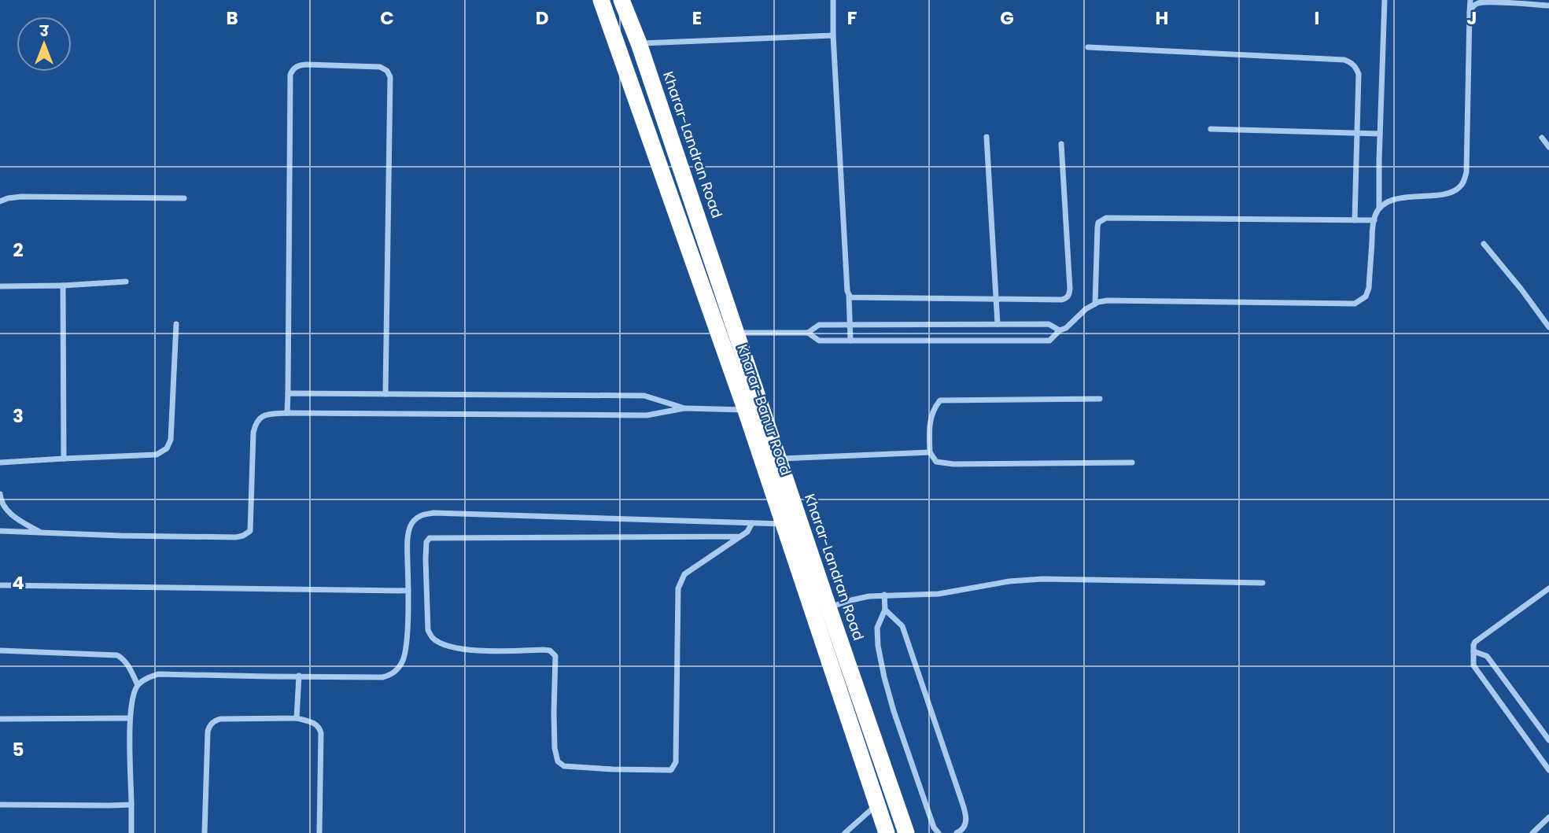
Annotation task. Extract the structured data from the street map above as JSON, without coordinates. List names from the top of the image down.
{
  "streets": {
    "highway": ["Kharar-Landran Road", "Kharar-Banur Road"]
  },
  "crossings": [
    ["Kharar-Landran Road", "Kharar-Banur Road"]
  ],
  "north": "top",
  "grid": {
    "columns": [
      "B",
      "C",
      "D",
      "E",
      "F",
      "G",
      "H",
      "I",
      "J"
    ],
    "rows": [
      "2",
      "3",
      "4",
      "5"
    ]
  }
}
